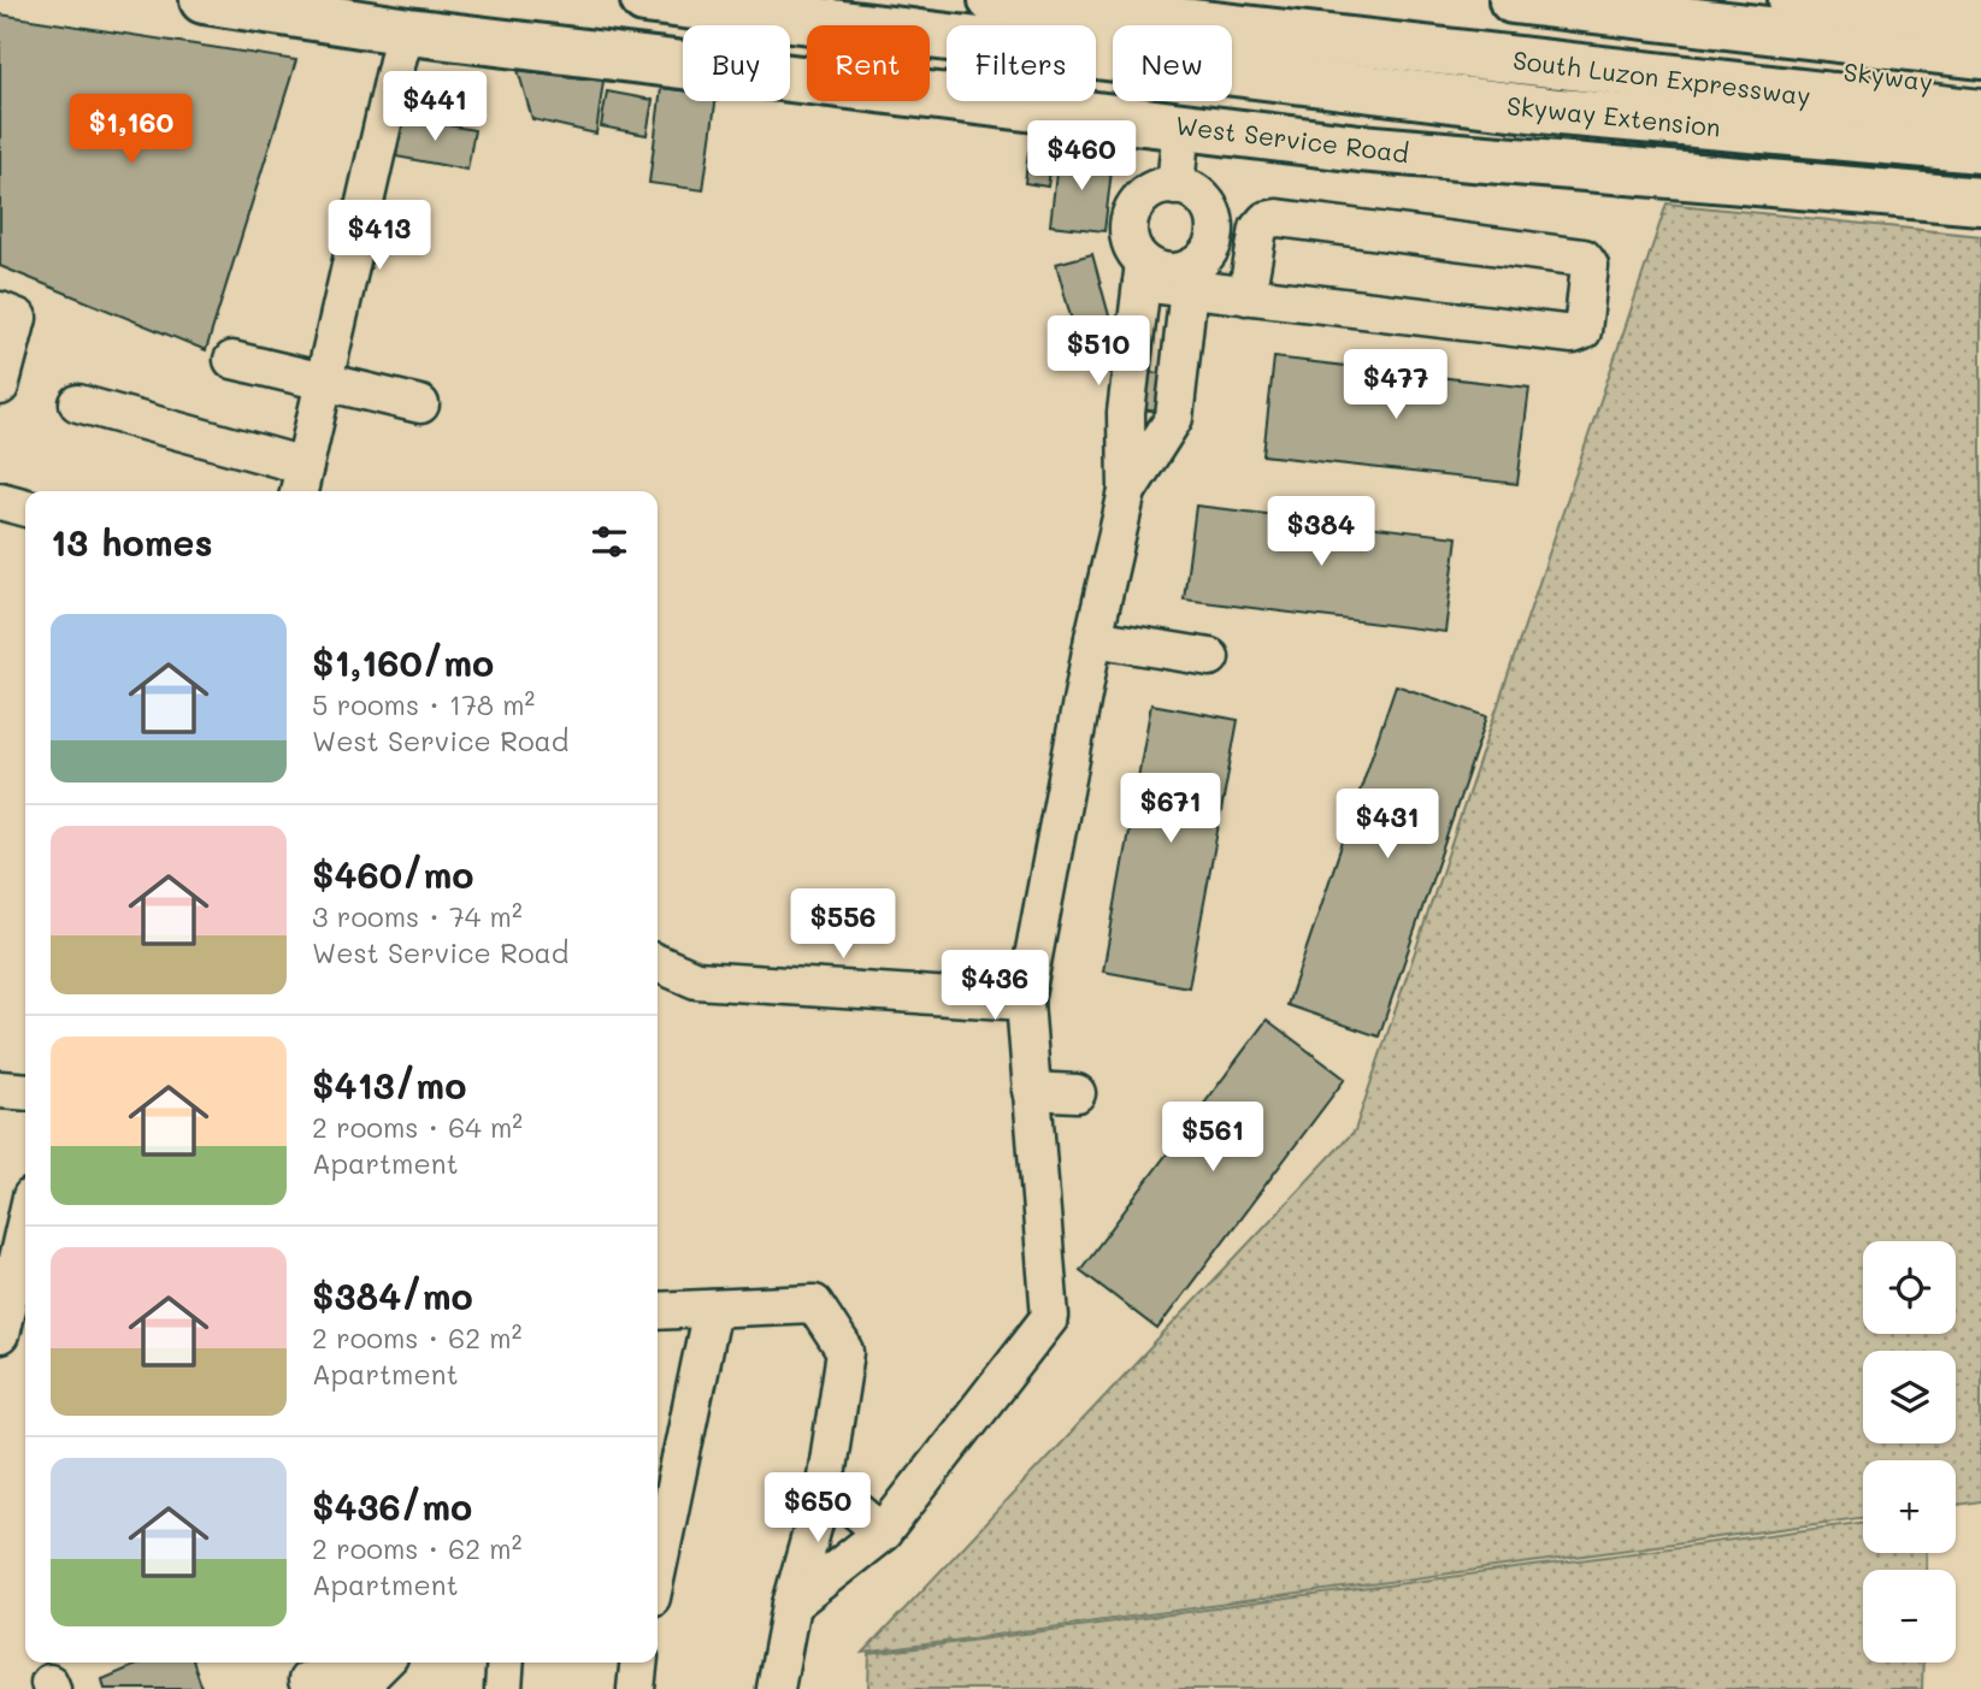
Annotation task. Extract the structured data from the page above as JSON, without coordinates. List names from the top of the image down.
{
  "streets": {
    "main road": [
      "Skyway",
      "South Luzon Expressway",
      "Skyway Extension",
      "West Service Road"
    ]
  },
  "page": {
    "chip": [
      "Buy",
      "Rent",
      "Filters",
      "New"
    ],
    "price": [
      "$441",
      "$1,160",
      "$460",
      "$413",
      "$510",
      "$477",
      "$384",
      "$671",
      "$431",
      "$556",
      "$436",
      "$561",
      "$650"
    ],
    "heading": "13 homes",
    "list": [
      {
        "name": "$1,160/mo",
        "note": "5 rooms · 178 m² · West Service Road"
      },
      {
        "name": "$460/mo",
        "note": "3 rooms · 74 m² · West Service Road"
      },
      {
        "name": "$413/mo",
        "note": "2 rooms · 64 m² · Apartment"
      },
      {
        "name": "$384/mo",
        "note": "2 rooms · 62 m² · Apartment"
      },
      {
        "name": "$436/mo",
        "note": "2 rooms · 62 m² · Apartment"
      }
    ],
    "map_buttons": ["+", "−"]
  }
}
